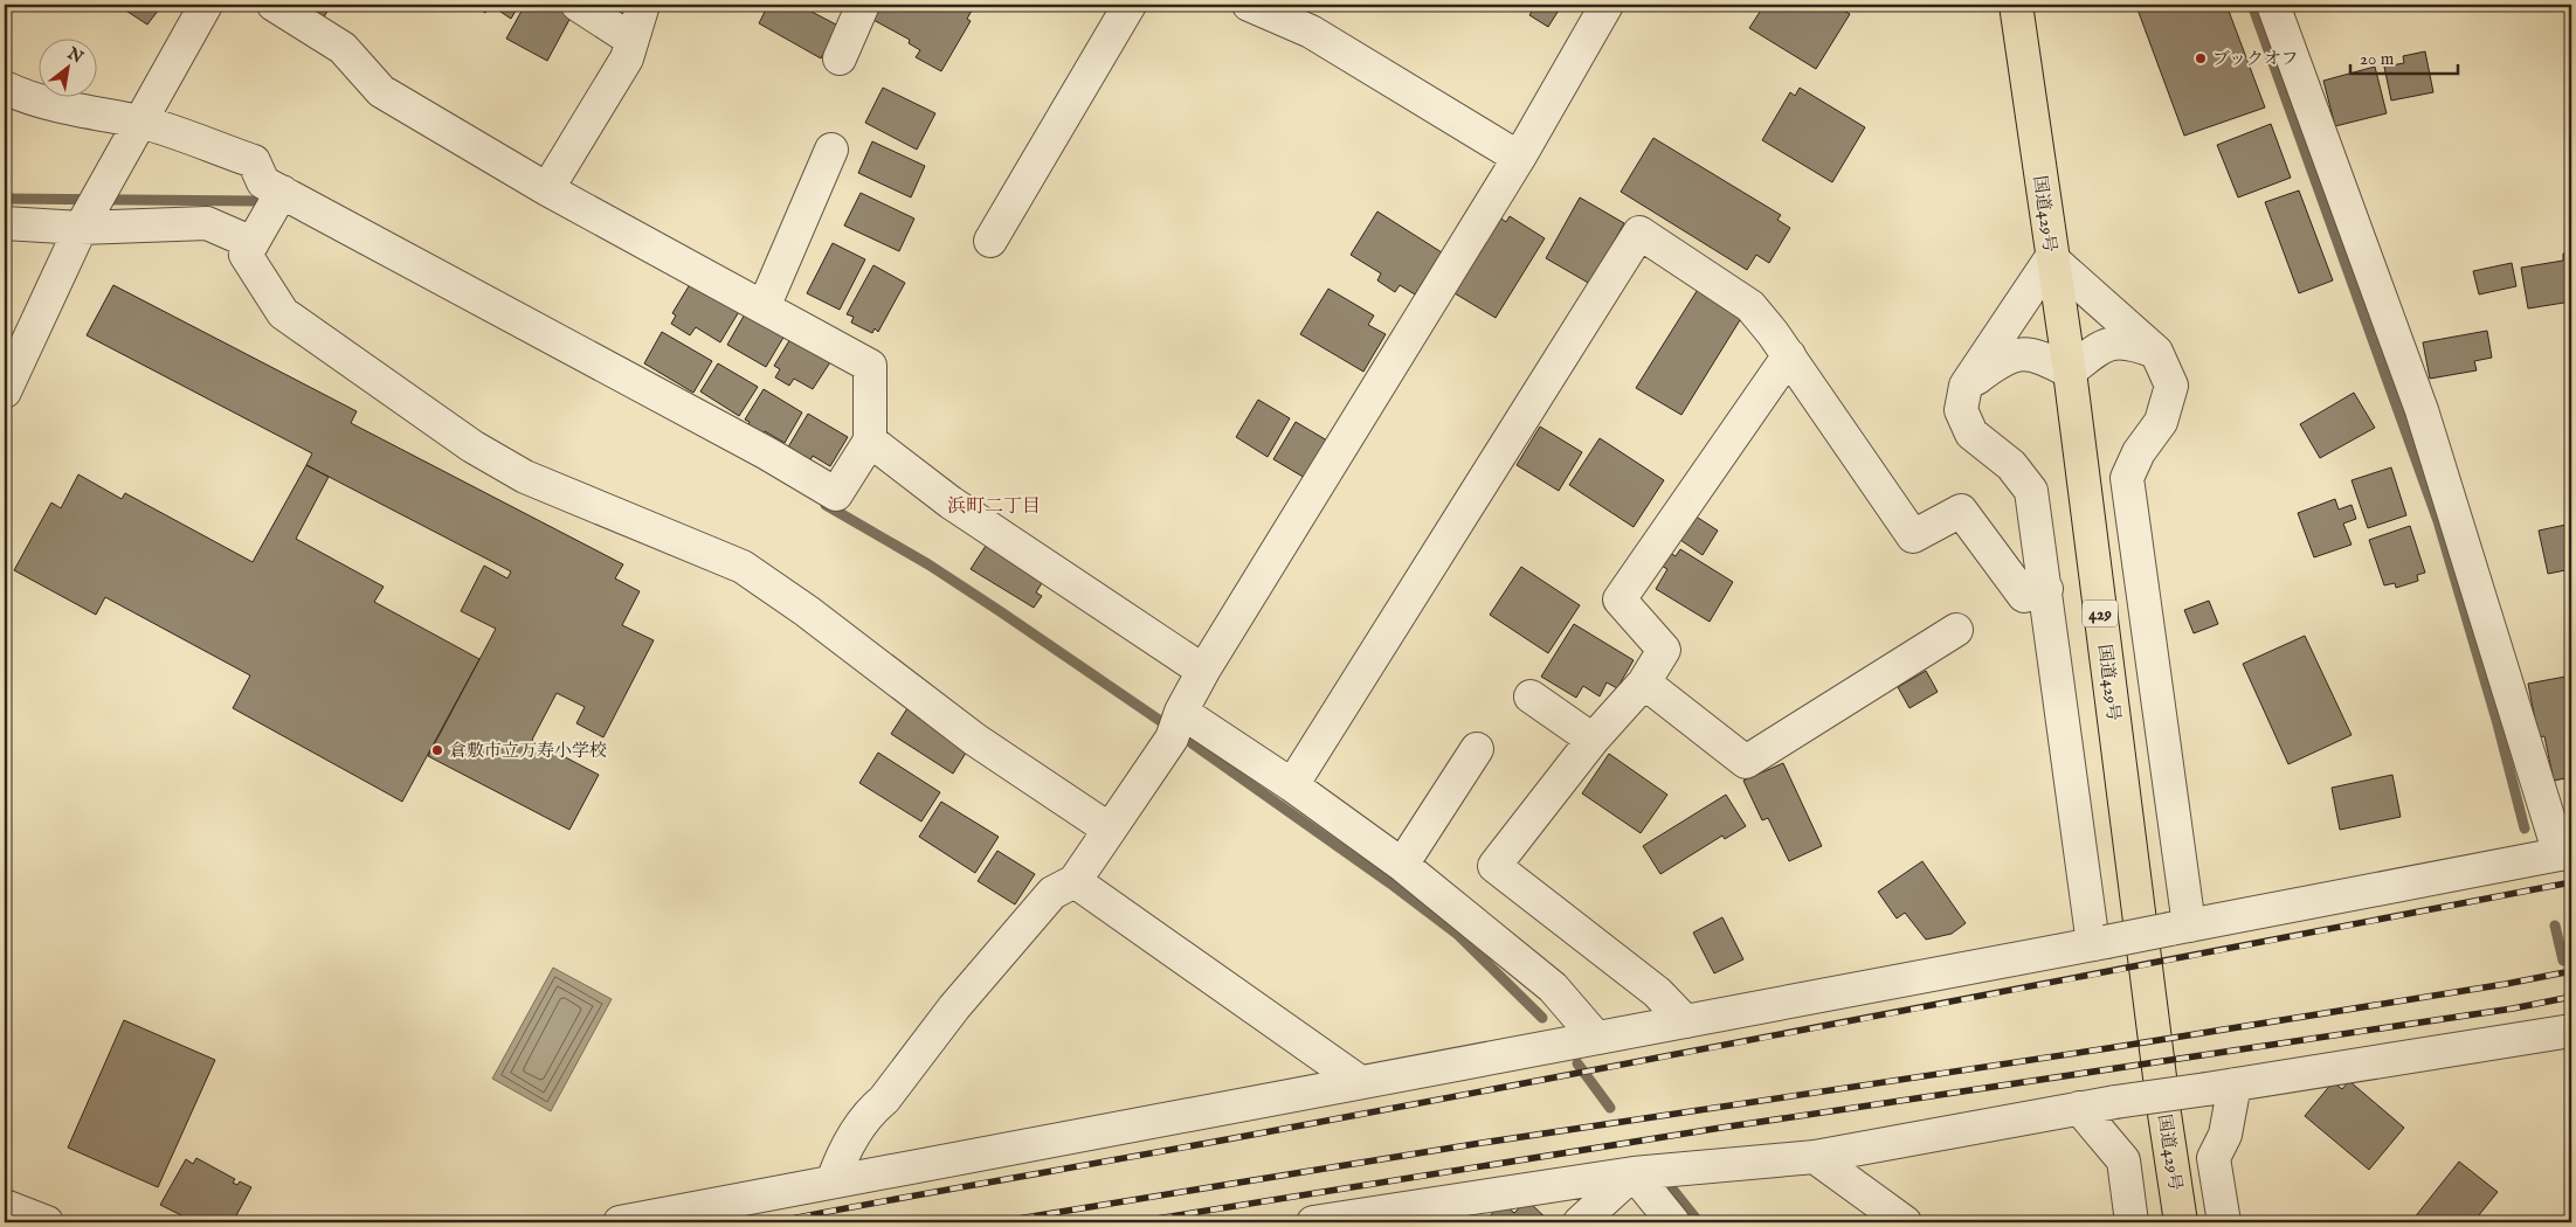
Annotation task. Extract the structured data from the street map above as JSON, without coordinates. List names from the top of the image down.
{
  "streets": {
    "highway": ["国道429号", "429"]
  },
  "districts": ["浜町二丁目"],
  "places": ["ブックオフ", "倉敷市立万寿小学校"],
  "scale_bar": "20 m",
  "north": "top right"
}
